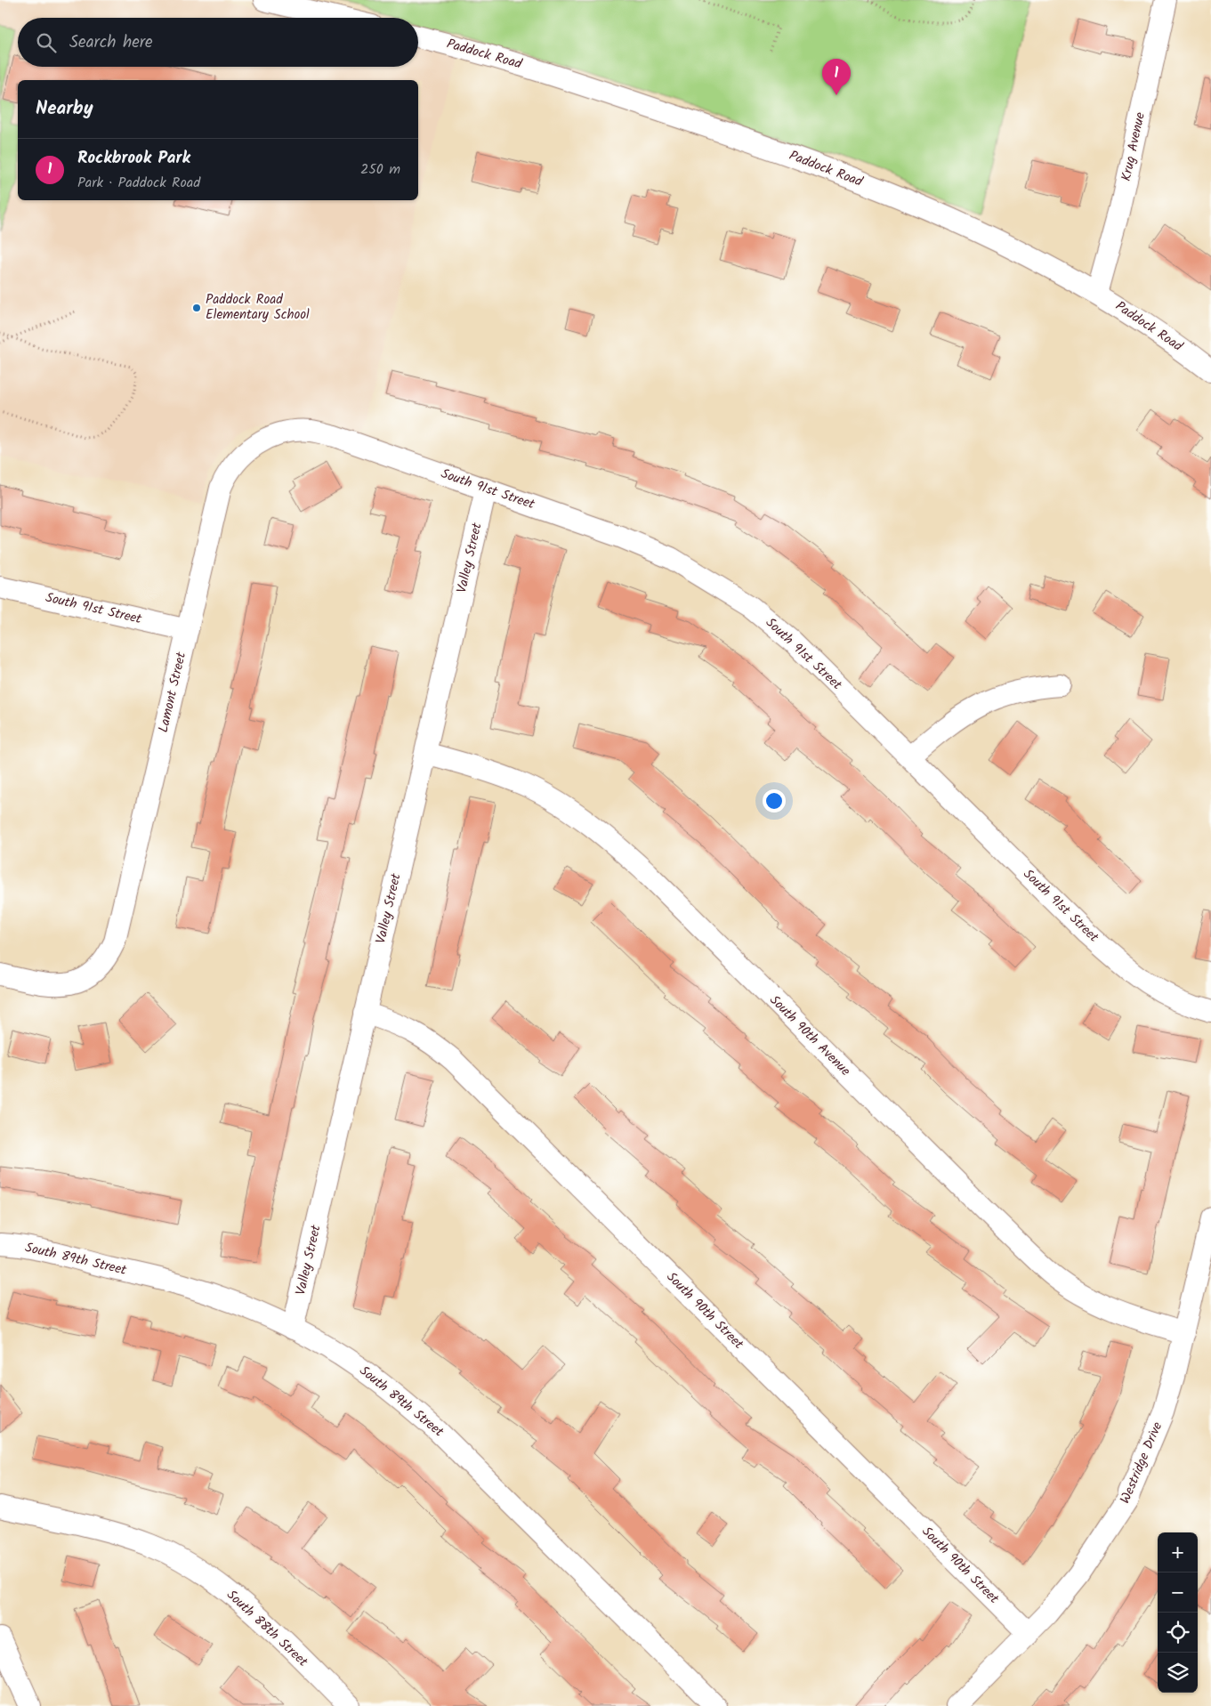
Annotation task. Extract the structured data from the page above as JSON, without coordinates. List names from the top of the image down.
{
  "streets": {
    "street": [
      "Paddock Road",
      "Krug Avenue",
      "South 91st Street",
      "Valley Street",
      "Lamont Street",
      "South 90th Avenue",
      "South 89th Street",
      "South 90th Street",
      "Westridge Drive",
      "South 88th Street"
    ]
  },
  "crossings": [
    ["Paddock Road", "Krug Avenue"],
    ["South 91st Street", "Valley Street"],
    ["South 91st Street", "Lamont Street"],
    ["Valley Street", "South 90th Avenue"],
    ["Valley Street", "South 89th Street"],
    ["Valley Street", "South 90th Street"],
    ["South 90th Avenue", "Westridge Drive"],
    ["South 90th Street", "Westridge Drive"]
  ],
  "places": ["Paddock Road Elementary School"],
  "page": {
    "search": "Search here",
    "pins": "1",
    "heading": "Nearby",
    "list": [
      {
        "mark": "1",
        "name": "Rockbrook Park",
        "note": "Park · Paddock Road",
        "value": "250 m"
      }
    ],
    "map_buttons": ["+", "−"]
  }
}
